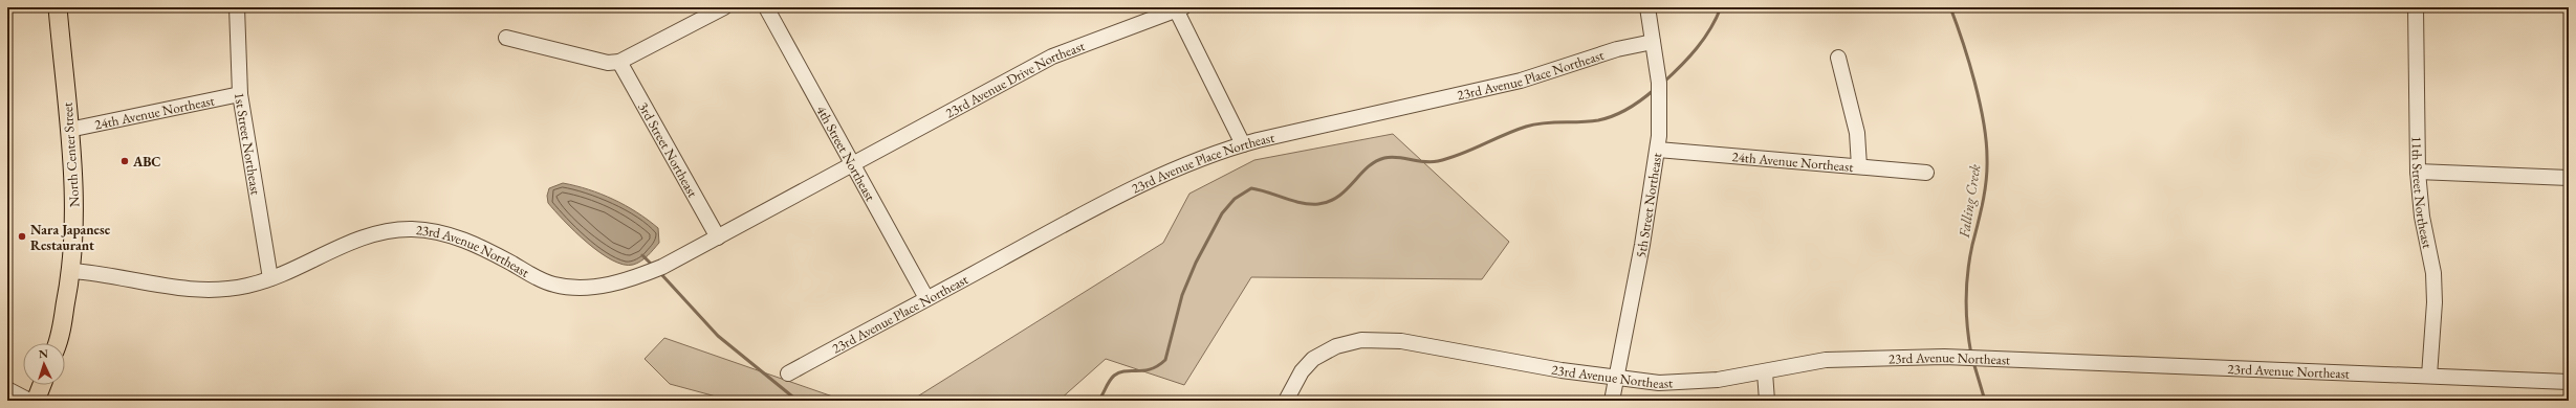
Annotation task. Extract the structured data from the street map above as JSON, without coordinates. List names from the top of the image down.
{
  "streets": {
    "main road": ["North Center Street"],
    "street": [
      "23rd Avenue Place Northeast",
      "23rd Avenue Drive Northeast",
      "24th Avenue Northeast",
      "1st Street Northeast",
      "3rd Street Northeast",
      "4th Street Northeast",
      "11th Street Northeast",
      "5th Street Northeast",
      "23rd Avenue Northeast"
    ]
  },
  "crossings": [
    ["23rd Avenue Place Northeast", "4th Street Northeast"],
    ["23rd Avenue Place Northeast", "5th Street Northeast"],
    ["23rd Avenue Drive Northeast", "4th Street Northeast"],
    ["23rd Avenue Drive Northeast", "23rd Avenue Northeast"],
    ["24th Avenue Northeast", "1st Street Northeast"],
    ["24th Avenue Northeast", "North Center Street"],
    ["24th Avenue Northeast", "5th Street Northeast"],
    ["1st Street Northeast", "23rd Avenue Northeast"],
    ["3rd Street Northeast", "23rd Avenue Northeast"],
    ["4th Street Northeast", "23rd Avenue Northeast"],
    ["North Center Street", "23rd Avenue Northeast"],
    ["11th Street Northeast", "23rd Avenue Northeast"],
    ["5th Street Northeast", "23rd Avenue Northeast"]
  ],
  "water": ["Falling Creek"],
  "places": ["ABC", "Nara Japanese Restaurant"],
  "north": "top"
}
